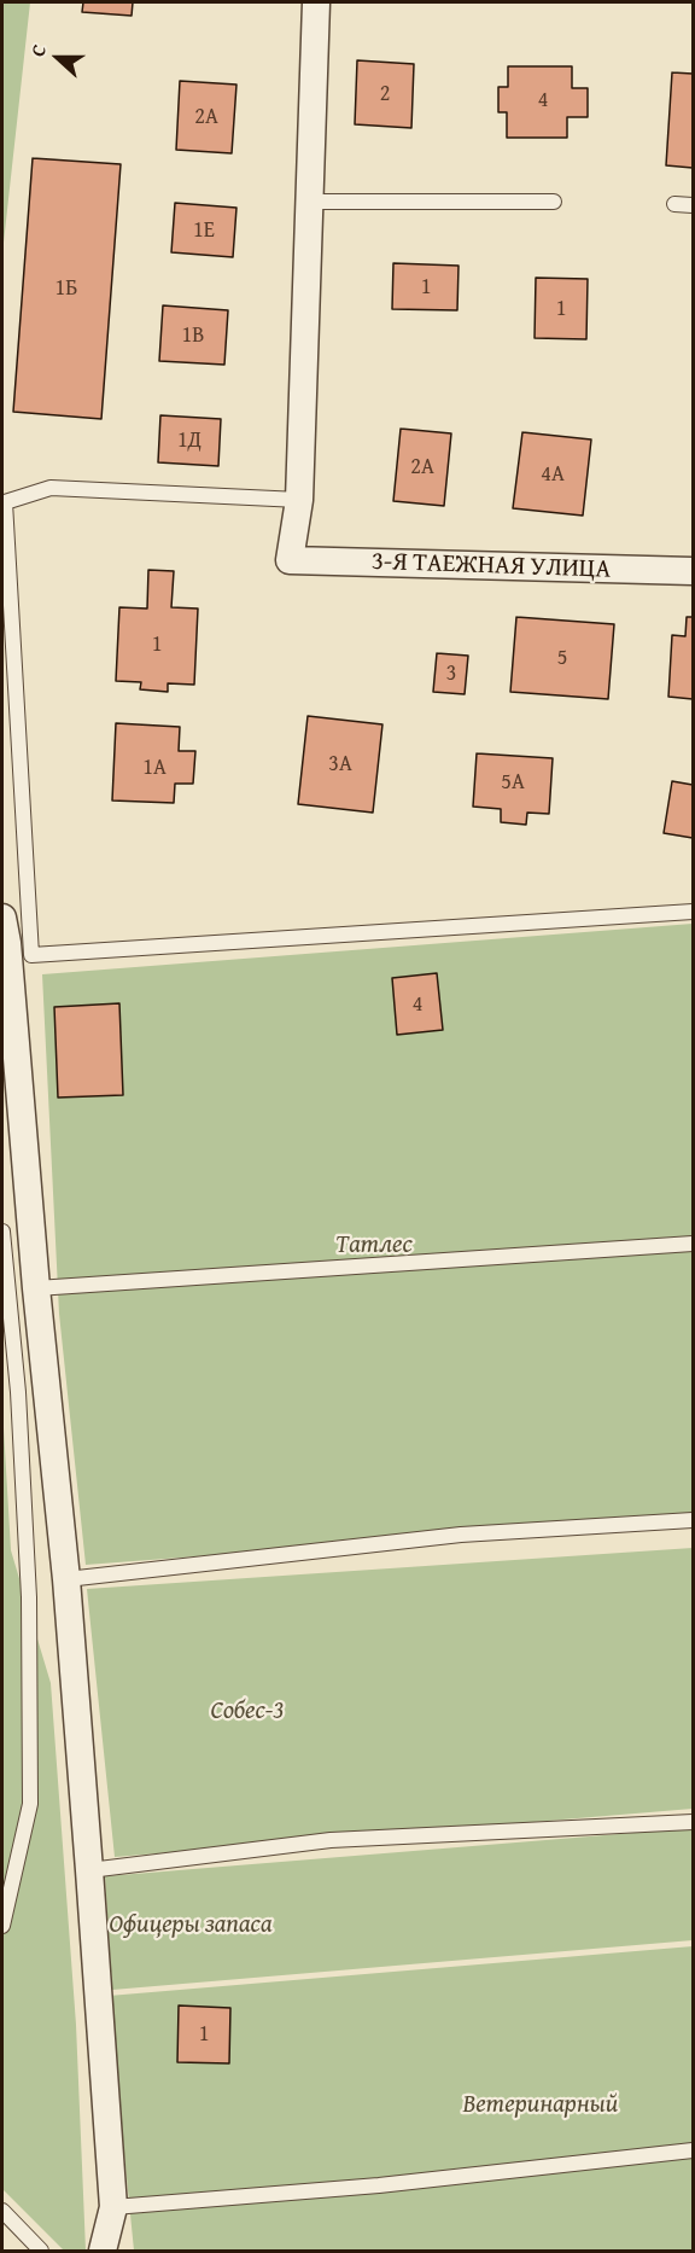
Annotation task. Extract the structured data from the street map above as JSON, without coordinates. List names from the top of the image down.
{
  "streets": {
    "street": ["3-Я ТАЕЖНАЯ УЛИЦА"]
  },
  "parks": [
    "Татлес",
    "Собес-3",
    "Офицеры запаса",
    "Ветеринарный"
  ],
  "house_numbers": [
    "2",
    "4",
    "2А",
    "1Е",
    "1",
    "1Б",
    "1",
    "1В",
    "1Д",
    "2А",
    "4А",
    "1",
    "5",
    "3",
    "3А",
    "1А",
    "5А",
    "4",
    "1"
  ],
  "north": "left"
}
